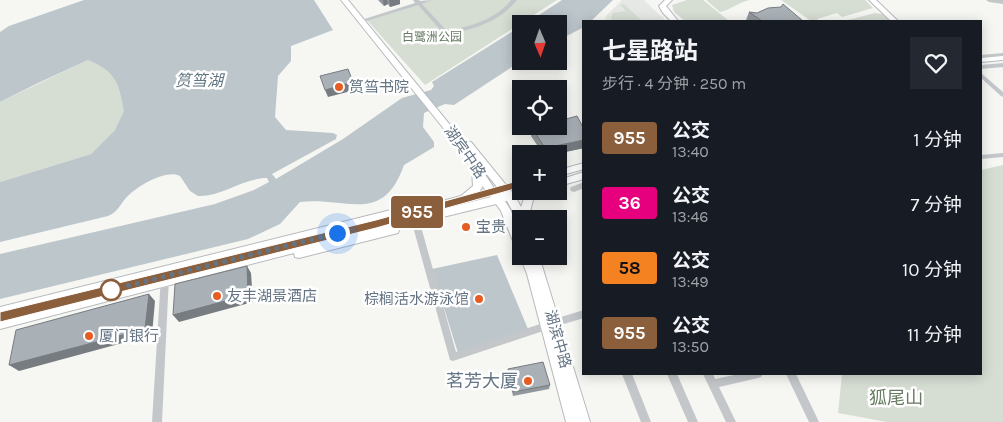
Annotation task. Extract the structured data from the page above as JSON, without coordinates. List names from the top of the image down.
{
  "streets": {
    "main road": ["湖滨中路"]
  },
  "water": ["筼筜湖"],
  "parks": ["白鹭洲公园", "狐尾山"],
  "places": [
    "筼筜书院",
    "宝贵",
    "友丰湖景酒店",
    "棕榈活水游泳馆",
    "厦门银行",
    "茗芳大厦"
  ],
  "lines": ["bus line 955"],
  "north": "bottom",
  "page": {
    "on_map": "955",
    "map_buttons": ["+", "−"],
    "heading": ["七星路站", "步行 · 4 分钟 · 250 m"],
    "list": [
      {
        "mark": "955",
        "name": "公交",
        "note": "13:40",
        "value": "1 分钟"
      },
      {
        "mark": "36",
        "name": "公交",
        "note": "13:46",
        "value": "7 分钟"
      },
      {
        "mark": "58",
        "name": "公交",
        "note": "13:49",
        "value": "10 分钟"
      },
      {
        "mark": "955",
        "name": "公交",
        "note": "13:50",
        "value": "11 分钟"
      }
    ]
  }
}
